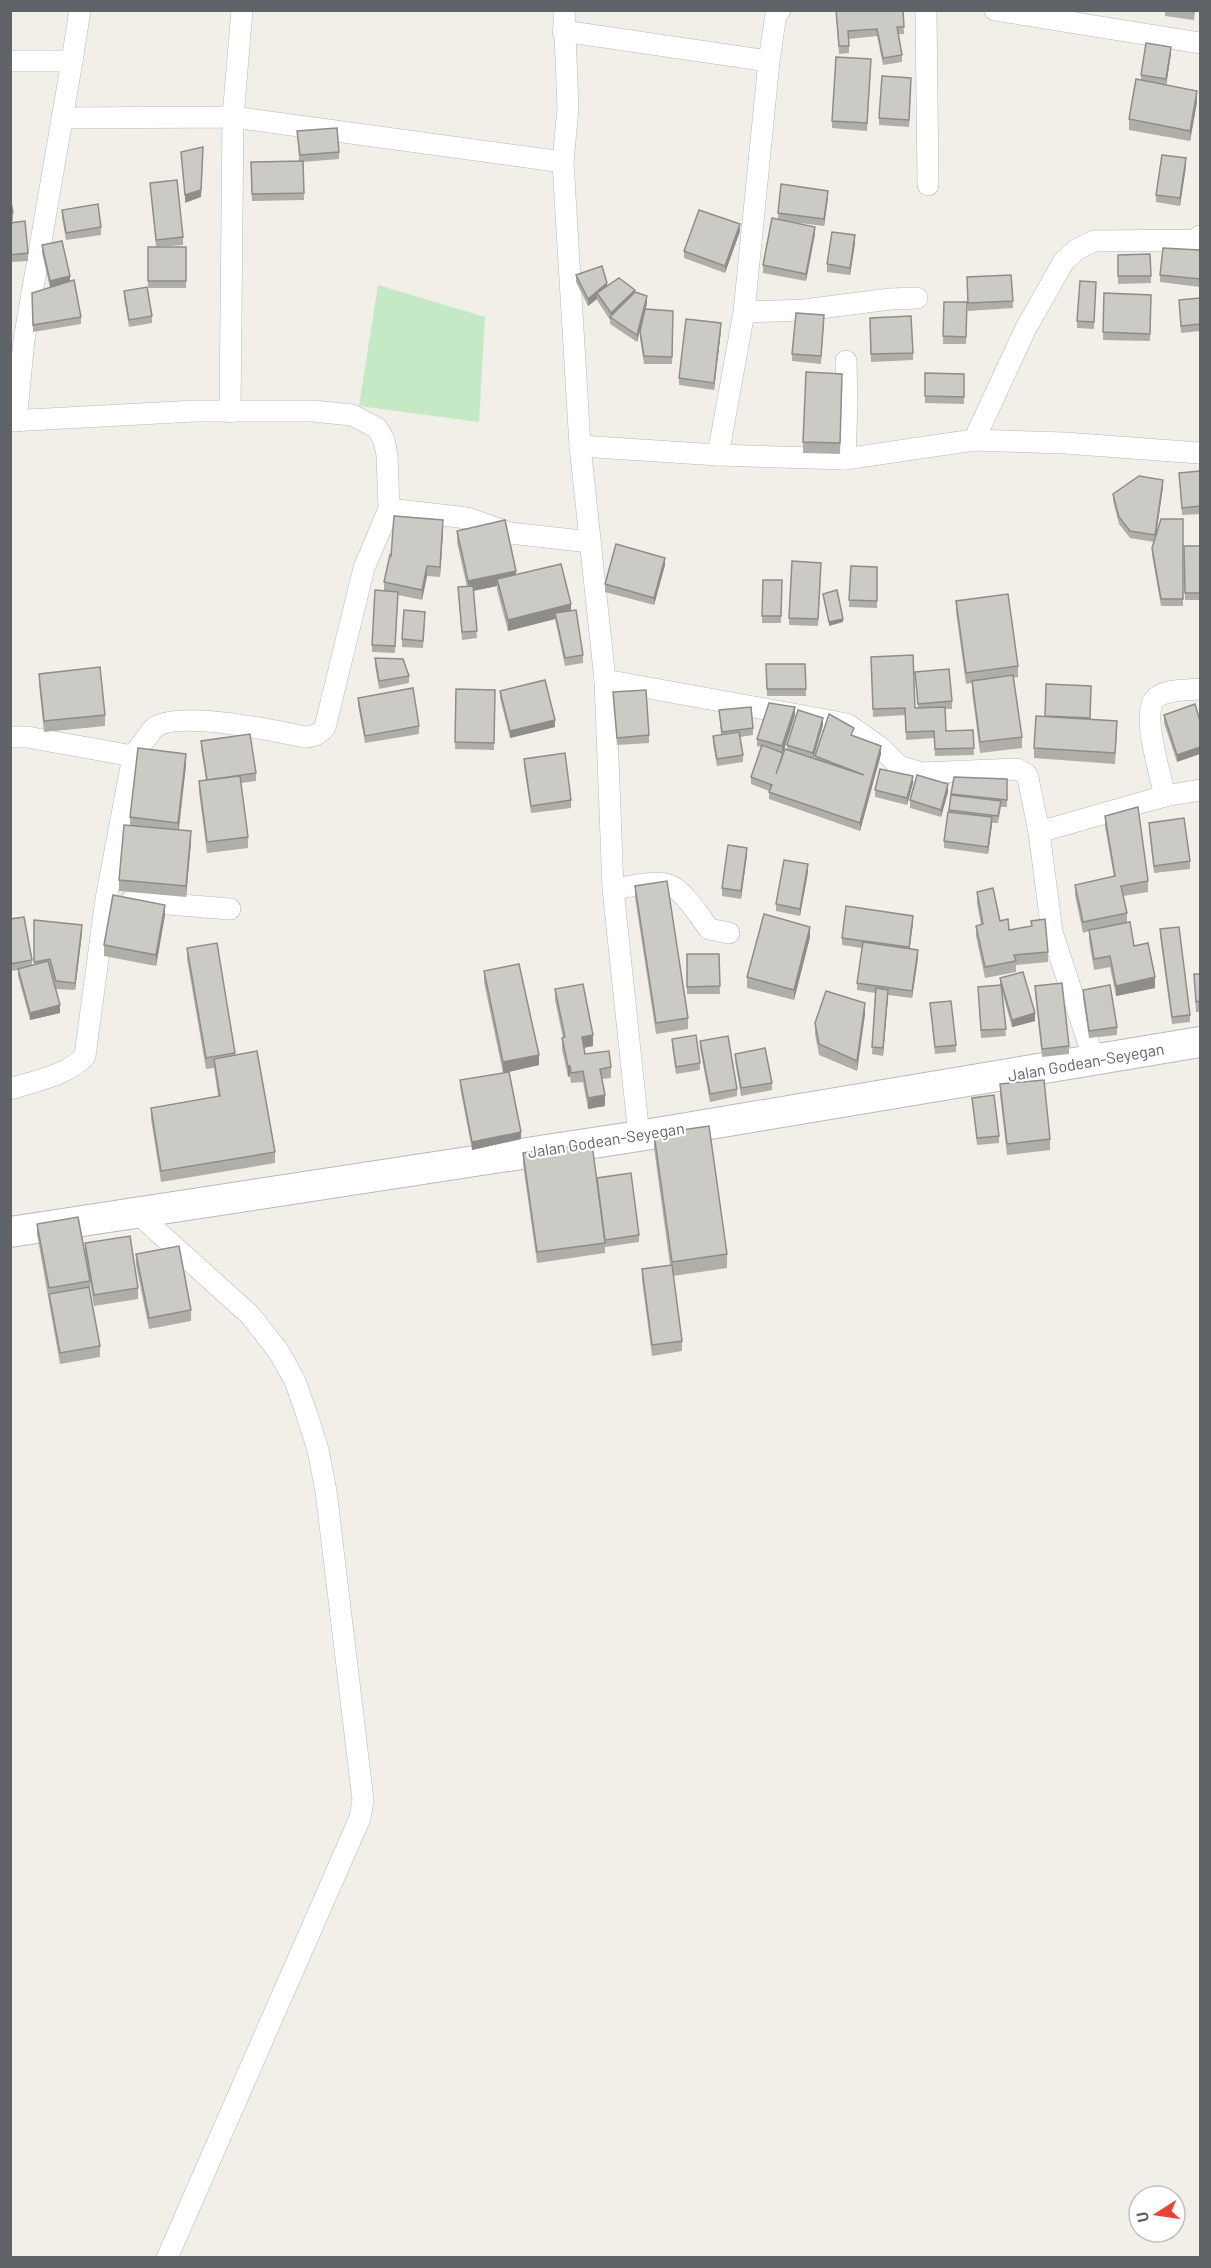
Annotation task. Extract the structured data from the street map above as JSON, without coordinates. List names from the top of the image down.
{
  "streets": {
    "main road": ["Jalan Godean-Seyegan"]
  },
  "north": "left"
}
